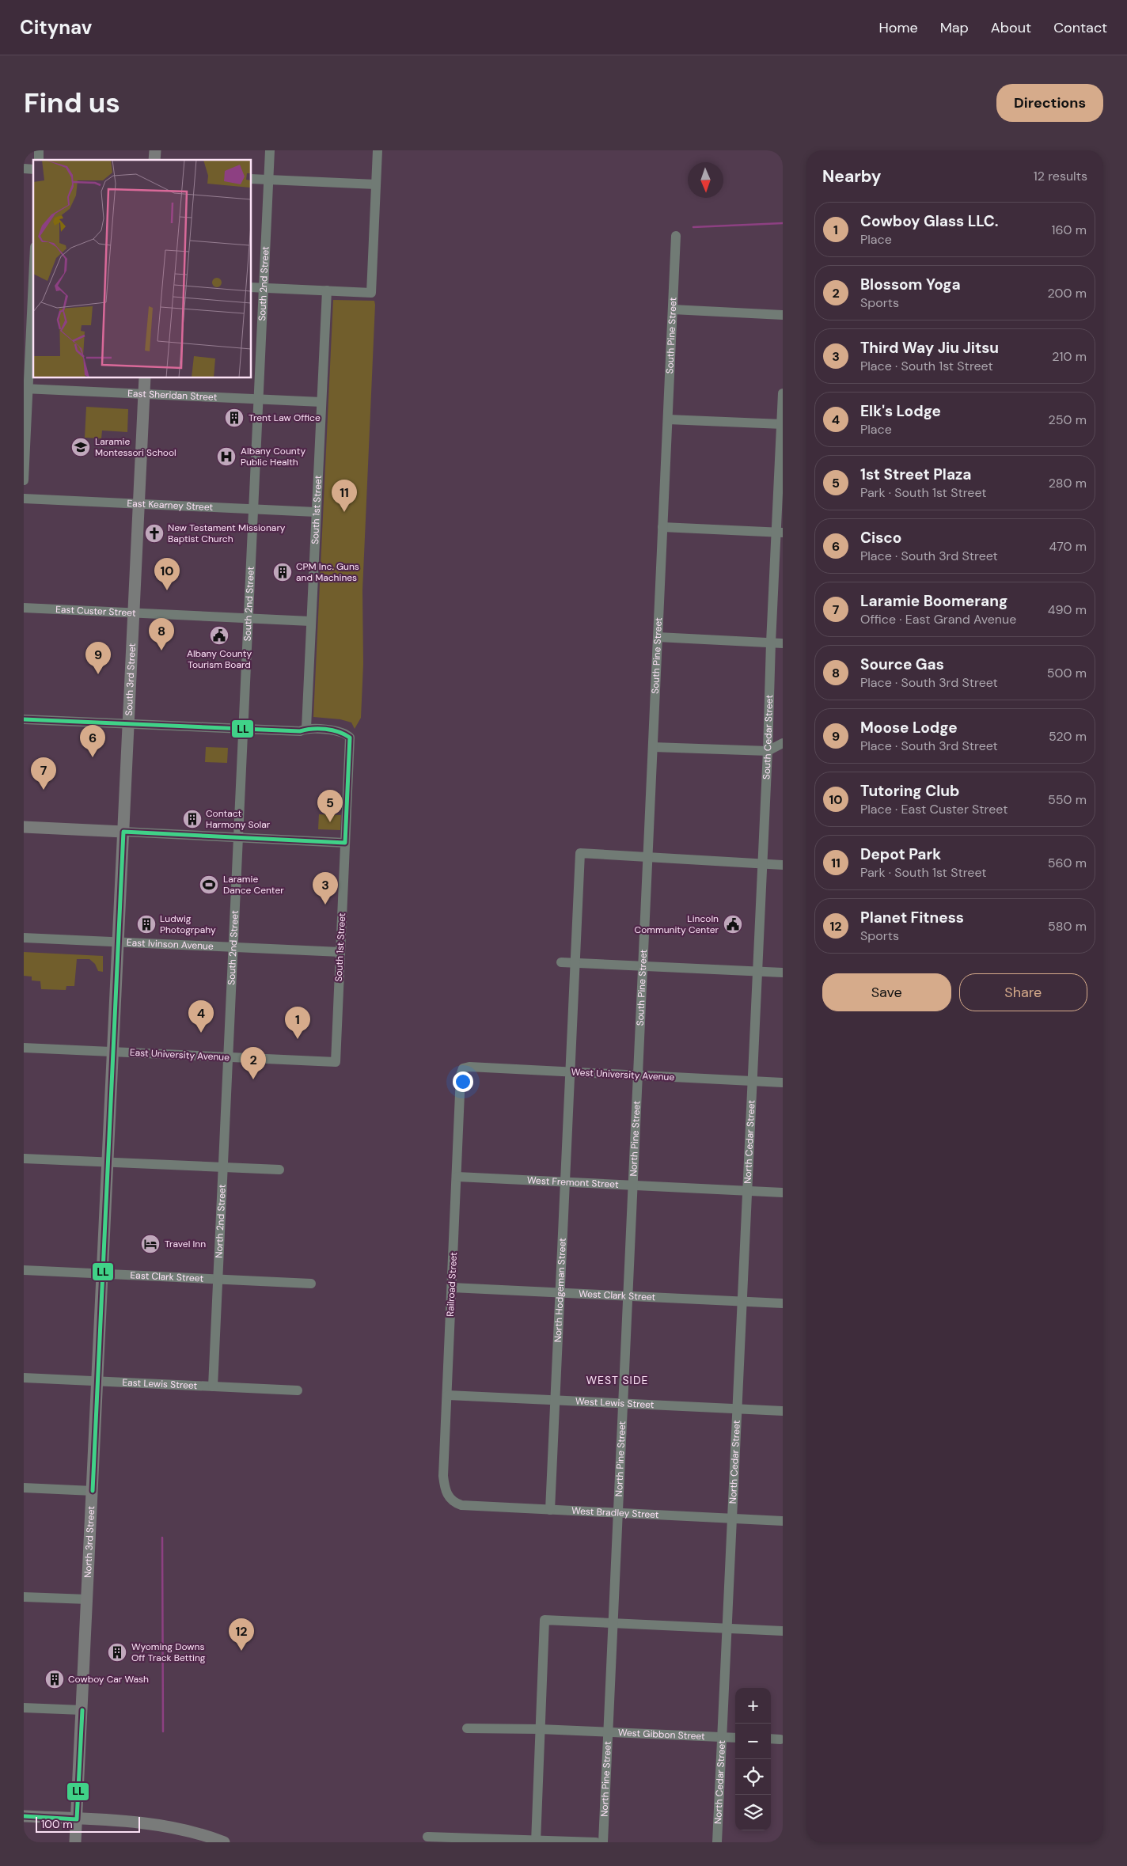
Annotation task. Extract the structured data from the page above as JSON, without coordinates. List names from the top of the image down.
{
  "streets": {
    "main road": ["South 3rd Street", "North 3rd Street"],
    "street": [
      "South 2nd Street",
      "South Pine Street",
      "East Sheridan Street",
      "East Kearney Street",
      "South 1st Street",
      "East Custer Street",
      "South Cedar Street",
      "East Ivinson Avenue",
      "East University Avenue",
      "West University Avenue",
      "North Pine Street",
      "North Cedar Street",
      "West Fremont Street",
      "North 2nd Street",
      "East Clark Street",
      "Railroad Street",
      "North Hodgeman Street",
      "West Clark Street",
      "East Lewis Street",
      "West Lewis Street",
      "West Bradley Street",
      "West Gibbon Street"
    ]
  },
  "crossings": [
    ["South 2nd Street", "East Sheridan Street"],
    ["South 2nd Street", "East Kearney Street"],
    ["South 2nd Street", "East Custer Street"],
    ["South 2nd Street", "East Ivinson Avenue"],
    ["South 2nd Street", "East University Avenue"],
    ["South 2nd Street", "North 2nd Street"],
    ["South Pine Street", "West University Avenue"],
    ["South Pine Street", "North Pine Street"],
    ["South Pine Street", "North Hodgeman Street"],
    ["East Sheridan Street", "South 1st Street"],
    ["East Sheridan Street", "South 3rd Street"],
    ["East Kearney Street", "South 1st Street"],
    ["East Kearney Street", "South 3rd Street"],
    ["South 1st Street", "East Custer Street"],
    ["South 1st Street", "East Ivinson Avenue"],
    ["South 1st Street", "East University Avenue"],
    ["East Custer Street", "South 3rd Street"],
    ["South 3rd Street", "East Ivinson Avenue"],
    ["South 3rd Street", "East University Avenue"],
    ["South 3rd Street", "North 3rd Street"],
    ["South Cedar Street", "West University Avenue"],
    ["South Cedar Street", "North Cedar Street"],
    ["East University Avenue", "North 2nd Street"],
    ["East University Avenue", "North 3rd Street"],
    ["West University Avenue", "North Pine Street"],
    ["West University Avenue", "North Cedar Street"],
    ["West University Avenue", "Railroad Street"],
    ["West University Avenue", "North Hodgeman Street"],
    ["North Pine Street", "West Fremont Street"],
    ["North Pine Street", "West Clark Street"],
    ["North Pine Street", "West Lewis Street"],
    ["North Pine Street", "West Bradley Street"],
    ["North Pine Street", "West Gibbon Street"],
    ["North Cedar Street", "West Fremont Street"],
    ["North Cedar Street", "West Clark Street"],
    ["North Cedar Street", "West Lewis Street"],
    ["North Cedar Street", "West Bradley Street"],
    ["North Cedar Street", "West Gibbon Street"],
    ["West Fremont Street", "Railroad Street"],
    ["West Fremont Street", "North Hodgeman Street"],
    ["North 2nd Street", "East Clark Street"],
    ["North 2nd Street", "East Lewis Street"],
    ["East Clark Street", "North 3rd Street"],
    ["Railroad Street", "West Clark Street"],
    ["Railroad Street", "West Lewis Street"],
    ["Railroad Street", "West Bradley Street"],
    ["North Hodgeman Street", "West Clark Street"],
    ["North Hodgeman Street", "West Lewis Street"],
    ["North Hodgeman Street", "West Bradley Street"],
    ["East Lewis Street", "North 3rd Street"]
  ],
  "districts": ["WEST SIDE"],
  "places": {
    "building": [
      "Trent Law Office",
      "CPM Inc. Guns and Machines",
      "Contact Harmony Solar",
      "Ludwig Photogrpahy",
      "Wyoming Downs Off Track Betting",
      "Cowboy Car Wash"
    ],
    "school or university": ["Laramie Montessori School"],
    "hospital": ["Albany County Public Health"],
    "church": ["New Testament Missionary Baptist Church"],
    "public building": ["Albany County Tourism Board", "Lincoln Community Center"],
    "sports": ["Laramie Dance Center"],
    "hotel": ["Travel Inn"]
  },
  "lines": ["transit line LL"],
  "scale_bar": "100 m",
  "north": "bottom",
  "page": {
    "header": "Citynav",
    "nav": [
      "Home",
      "Map",
      "About",
      "Contact"
    ],
    "buttons": [
      "Directions",
      ["Save", "Share"]
    ],
    "title": "Find us",
    "heading": ["Nearby", "12 results"],
    "list": [
      {
        "mark": "1",
        "name": "Cowboy Glass LLC.",
        "note": "Place",
        "value": "160 m"
      },
      {
        "mark": "2",
        "name": "Blossom Yoga",
        "note": "Sports",
        "value": "200 m"
      },
      {
        "mark": "3",
        "name": "Third Way Jiu Jitsu",
        "note": "Place · South 1st Street",
        "value": "210 m"
      },
      {
        "mark": "4",
        "name": "Elk's Lodge",
        "note": "Place",
        "value": "250 m"
      },
      {
        "mark": "5",
        "name": "1st Street Plaza",
        "note": "Park · South 1st Street",
        "value": "280 m"
      },
      {
        "mark": "6",
        "name": "Cisco",
        "note": "Place · South 3rd Street",
        "value": "470 m"
      },
      {
        "mark": "7",
        "name": "Laramie Boomerang",
        "note": "Office · East Grand Avenue",
        "value": "490 m"
      },
      {
        "mark": "8",
        "name": "Source Gas",
        "note": "Place · South 3rd Street",
        "value": "500 m"
      },
      {
        "mark": "9",
        "name": "Moose Lodge",
        "note": "Place · South 3rd Street",
        "value": "520 m"
      },
      {
        "mark": "10",
        "name": "Tutoring Club",
        "note": "Place · East Custer Street",
        "value": "550 m"
      },
      {
        "mark": "11",
        "name": "Depot Park",
        "note": "Park · South 1st Street",
        "value": "560 m"
      },
      {
        "mark": "12",
        "name": "Planet Fitness",
        "note": "Sports",
        "value": "580 m"
      }
    ],
    "pins": [
      "11",
      "10",
      "8",
      "9",
      "6",
      "7",
      "5",
      "3",
      "4",
      "1",
      "2",
      "12"
    ],
    "map_buttons": ["+", "−"],
    "scale": "100 m"
  }
}
